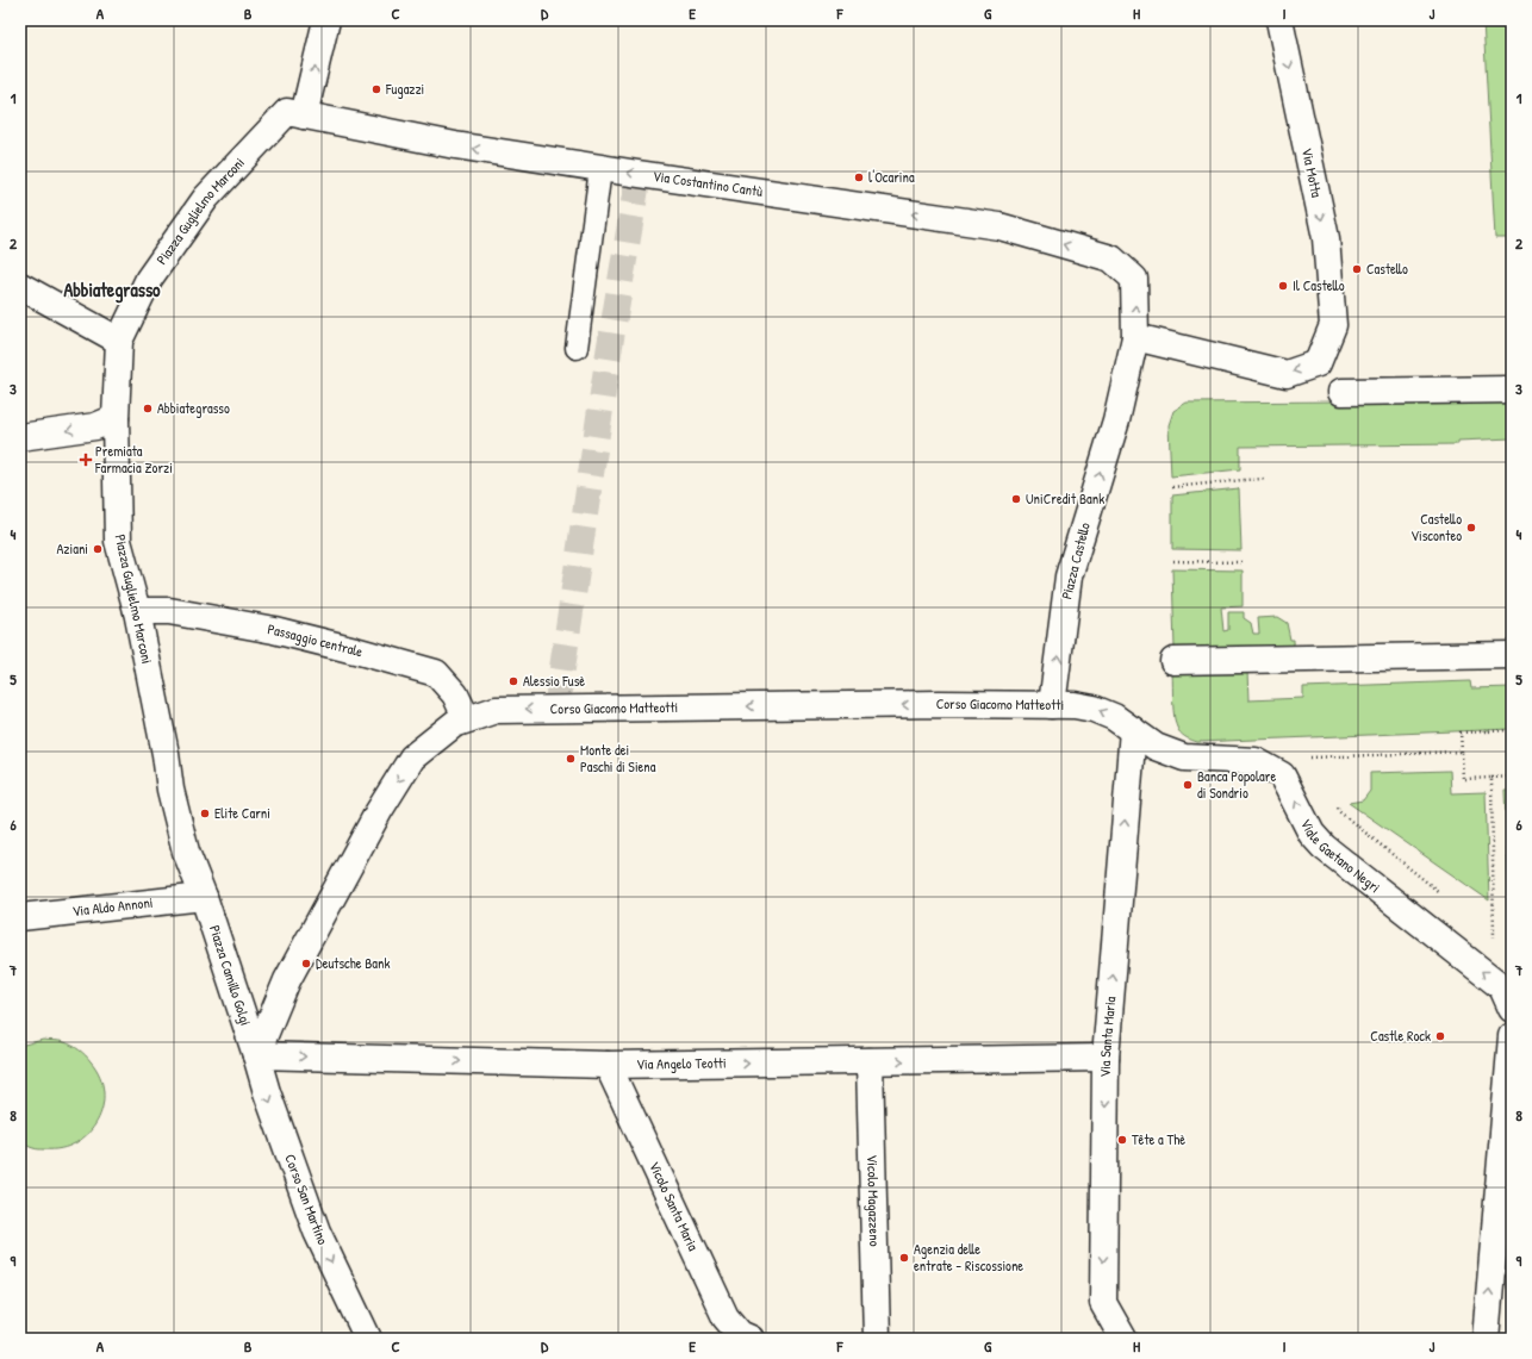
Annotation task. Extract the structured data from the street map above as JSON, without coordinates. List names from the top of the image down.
{
  "streets": {
    "street": [
      "Via Motta",
      "Via Costantino Cantù",
      "Piazza Guglielmo Marconi",
      "Piazza Castello",
      "Passaggio centrale",
      "Corso Giacomo Matteotti",
      "Viale Gaetano Negri",
      "Via Aldo Annoni",
      "Piazza Camillo Golgi",
      "Via Santa Maria",
      "Via Angelo Teotti",
      "Corso San Martino",
      "Vicolo Magazzeno",
      "Vicolo Santa Maria"
    ]
  },
  "crossings": [
    ["Via Motta", "Piazza Castello"],
    ["Via Costantino Cantù", "Piazza Guglielmo Marconi"],
    ["Via Costantino Cantù", "Piazza Castello"],
    ["Piazza Guglielmo Marconi", "Passaggio centrale"],
    ["Piazza Guglielmo Marconi", "Via Aldo Annoni"],
    ["Piazza Guglielmo Marconi", "Piazza Camillo Golgi"],
    ["Piazza Castello", "Corso Giacomo Matteotti"],
    ["Passaggio centrale", "Corso Giacomo Matteotti"],
    ["Corso Giacomo Matteotti", "Viale Gaetano Negri"],
    ["Corso Giacomo Matteotti", "Piazza Camillo Golgi"],
    ["Corso Giacomo Matteotti", "Via Santa Maria"],
    ["Corso Giacomo Matteotti", "Via Angelo Teotti"],
    ["Corso Giacomo Matteotti", "Corso San Martino"],
    ["Via Aldo Annoni", "Piazza Camillo Golgi"],
    ["Piazza Camillo Golgi", "Via Angelo Teotti"],
    ["Piazza Camillo Golgi", "Corso San Martino"],
    ["Via Santa Maria", "Via Angelo Teotti"],
    ["Via Angelo Teotti", "Corso San Martino"],
    ["Via Angelo Teotti", "Vicolo Magazzeno"],
    ["Via Angelo Teotti", "Vicolo Santa Maria"]
  ],
  "one_way": [
    "Via Costantino Cantù",
    "Piazza Castello",
    "Corso Giacomo Matteotti",
    "Viale Gaetano Negri",
    "Via Angelo Teotti",
    "Corso San Martino"
  ],
  "districts": ["Abbiategrasso"],
  "places": {
    "other": [
      "Fugazzi",
      "l'Ocarina",
      "Castello",
      "Il Castello",
      "Abbiategrasso",
      "UniCredit Bank",
      "Castello Visconteo",
      "Aziani",
      "Alessio Fusè",
      "Monte dei Paschi di Siena",
      "Banca Popolare di Sondrio",
      "Elite Carni",
      "Deutsche Bank",
      "Castle Rock",
      "Tête a Thè",
      "Agenzia delle entrate - Riscossione"
    ],
    "health": ["Premiata Farmacia Zorzi"]
  },
  "grid": {
    "columns": [
      "A",
      "B",
      "C",
      "D",
      "E",
      "F",
      "G",
      "H",
      "I",
      "J"
    ],
    "rows": [
      "1",
      "2",
      "3",
      "4",
      "5",
      "6",
      "7",
      "8",
      "9"
    ]
  }
}
